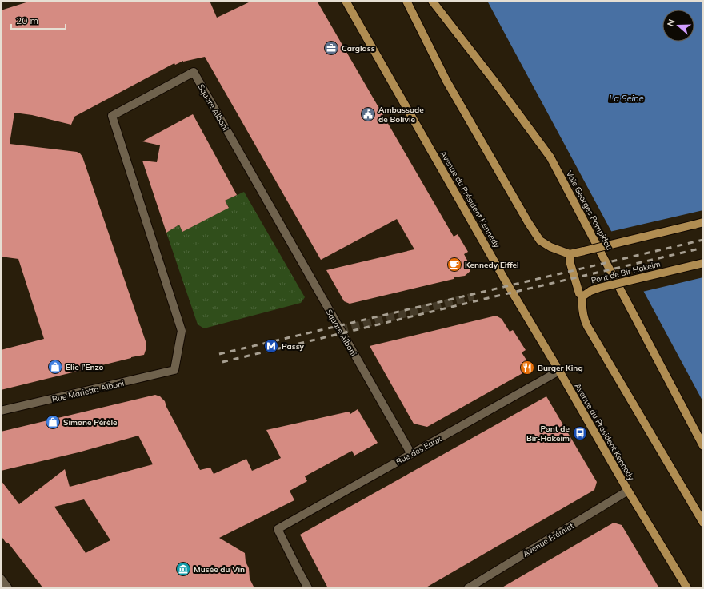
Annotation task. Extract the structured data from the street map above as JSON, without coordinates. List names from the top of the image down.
{
  "streets": {
    "main road": ["Avenue du Président Kennedy", "Voie Georges Pompidou", "Pont de Bir Hakeim"],
    "street": [
      "Square Alboni",
      "Rue Marietta Alboni",
      "Rue des Eaux",
      "Avenue Frémiet"
    ]
  },
  "crossings": [
    ["Square Alboni", "Rue Marietta Alboni"],
    ["Square Alboni", "Rue des Eaux"],
    ["Avenue du Président Kennedy", "Rue des Eaux"],
    ["Avenue du Président Kennedy", "Avenue Frémiet"]
  ],
  "water": ["La Seine"],
  "places": {
    "office": ["Carglass"],
    "public building": ["Ambassade de Bolivie"],
    "cafe": ["Kennedy Eiffel"],
    "metro station": ["Passy"],
    "shop": ["Elie l’Enzo", "Simone Pérèle"],
    "restaurant": ["Burger King"],
    "bus stop": ["Pont de Bir-Hakeim"],
    "museum": ["Musée du Vin"]
  },
  "scale_bar": "20 m",
  "north": "left"
}
